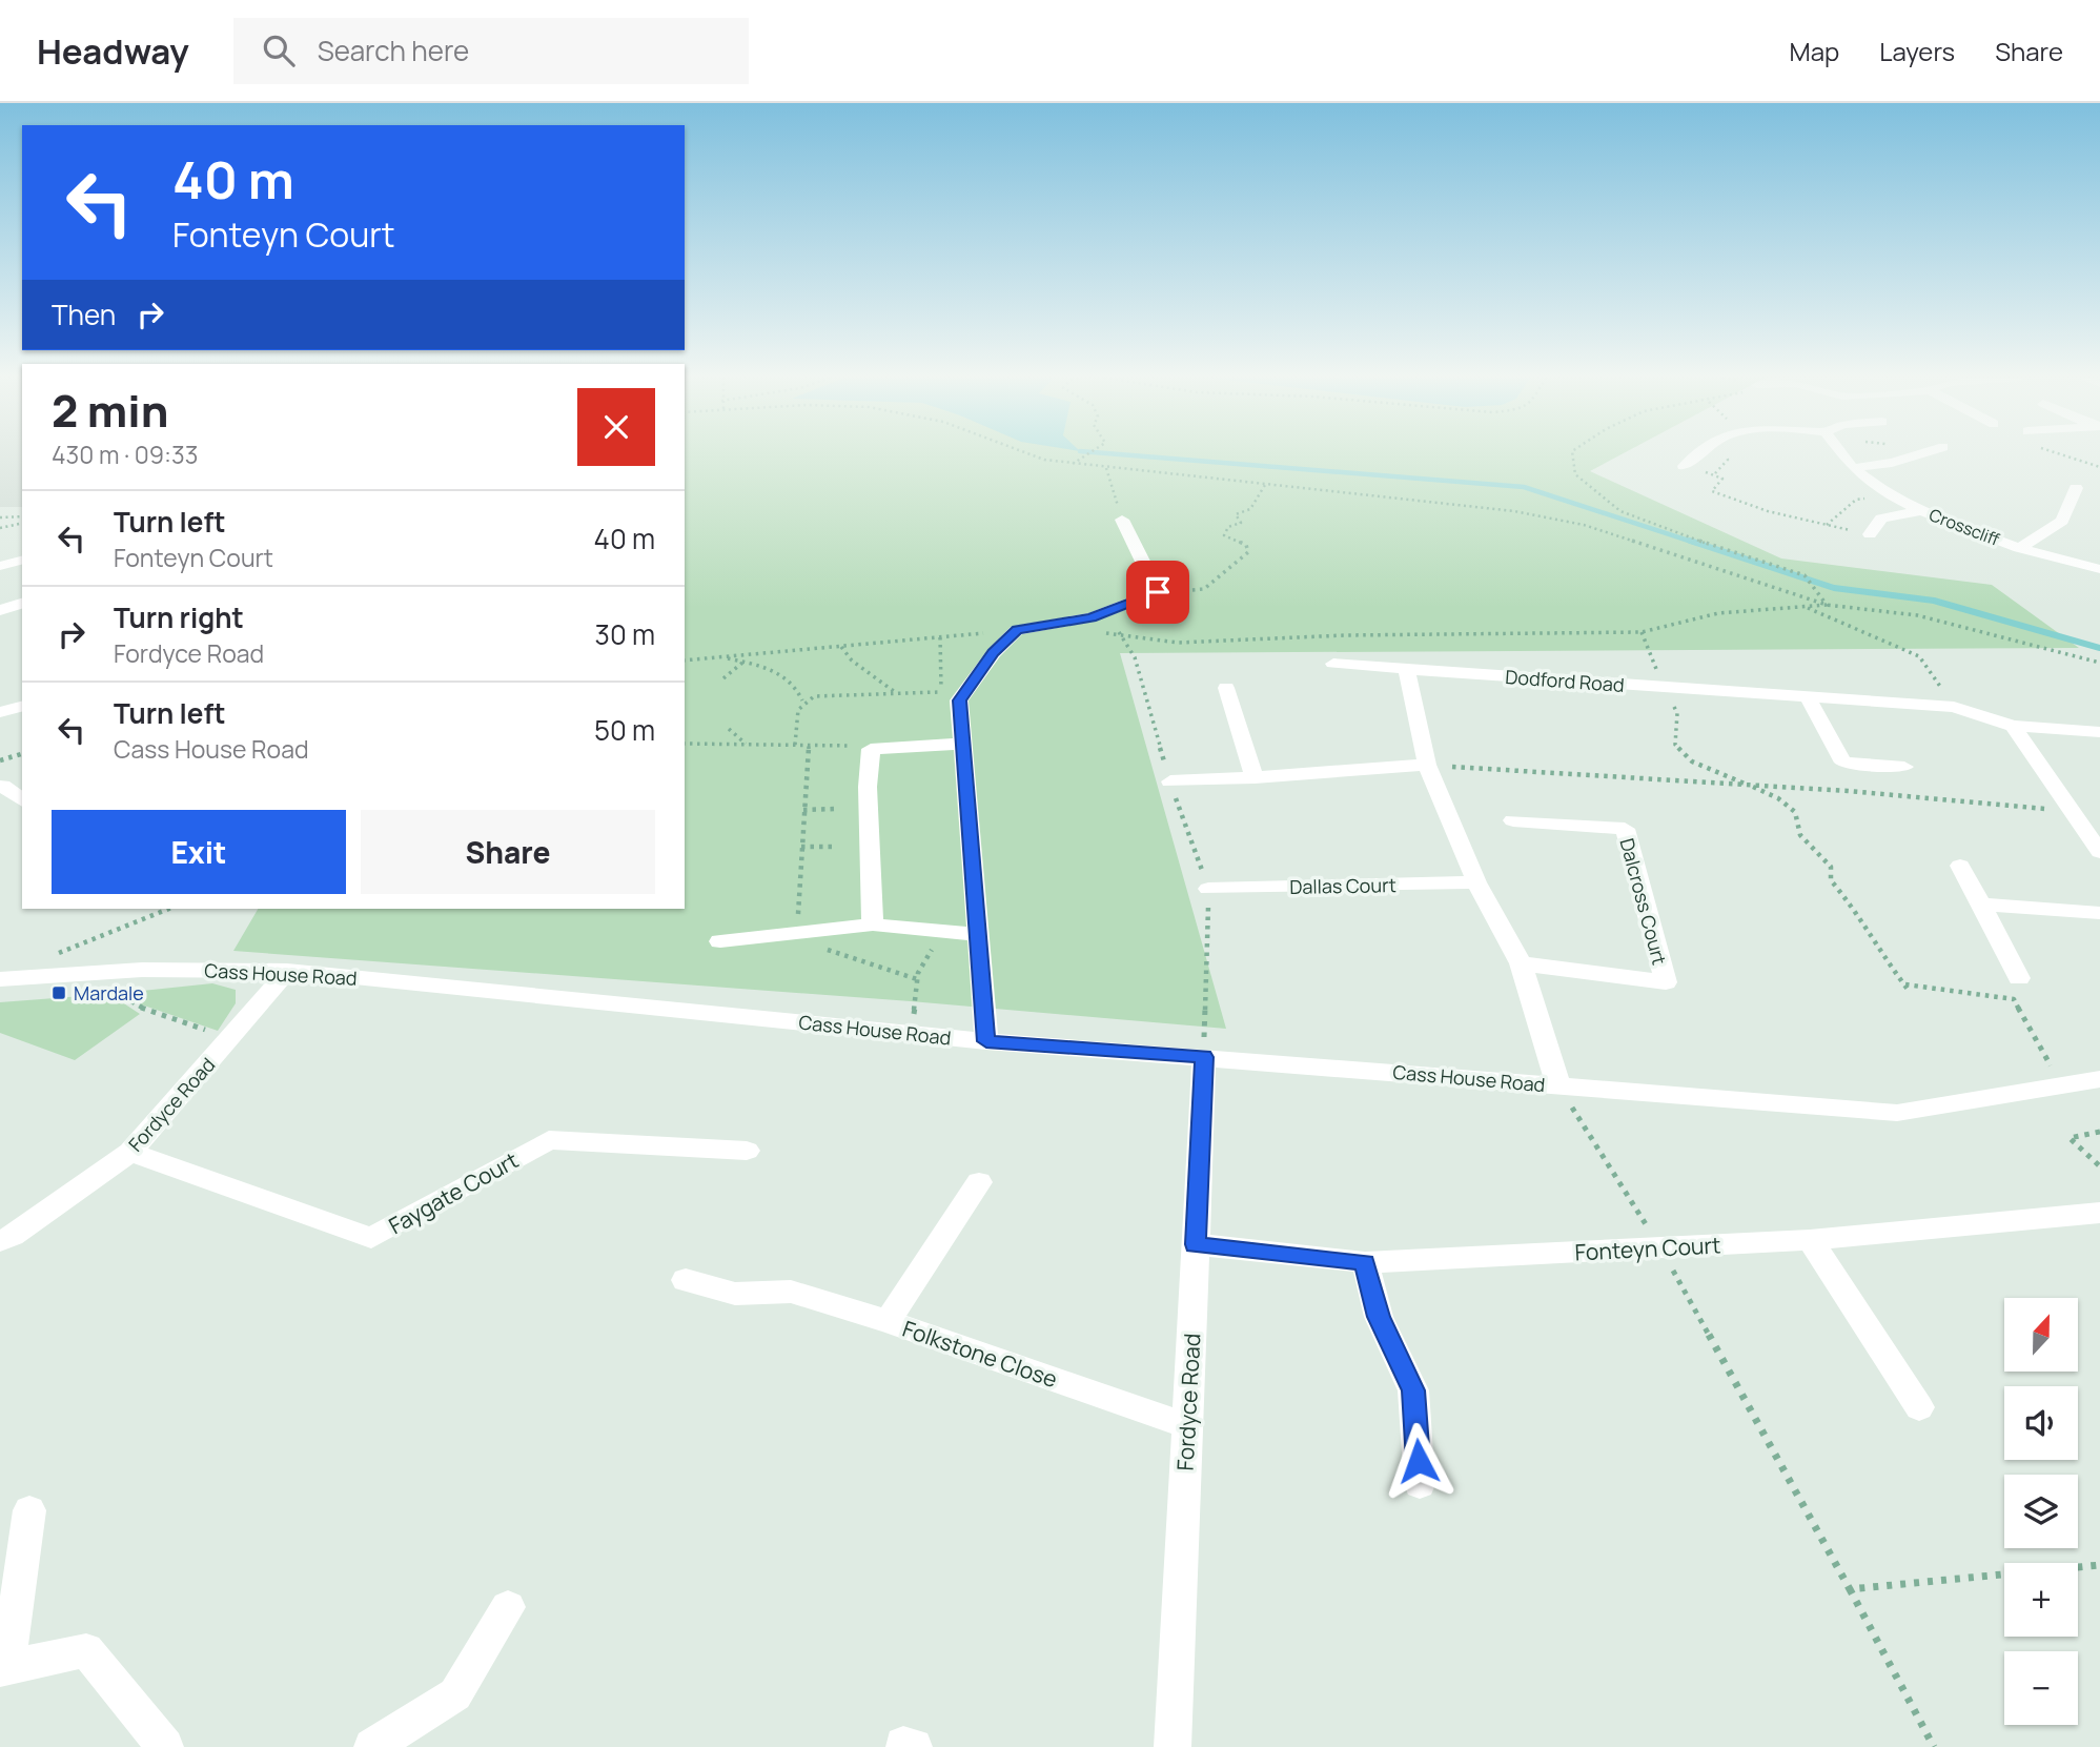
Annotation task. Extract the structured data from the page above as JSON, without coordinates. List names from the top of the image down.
{
  "streets": {
    "street": [
      "Crosscliff",
      "Dodford Road",
      "Dallas Court",
      "Dalcross Court",
      "Cass House Road",
      "Fordyce Road",
      "Faygate Court",
      "Fonteyn Court",
      "Folkstone Close"
    ]
  },
  "crossings": [
    ["Cass House Road", "Fordyce Road"],
    ["Fordyce Road", "Faygate Court"],
    ["Fordyce Road", "Fonteyn Court"],
    ["Fordyce Road", "Folkstone Close"]
  ],
  "places": {
    "transit": ["Mardale"]
  },
  "north": "top",
  "page": {
    "header": "Headway",
    "search": "Search here",
    "nav": ["Map", "Layers", "Share"],
    "turn": ["40 m", "Fonteyn Court"],
    "then": "Then",
    "heading": ["2 min", "430 m · 09:33"],
    "list": [
      {
        "name": "Turn left",
        "note": "Fonteyn Court",
        "value": "40 m"
      },
      {
        "name": "Turn right",
        "note": "Fordyce Road",
        "value": "30 m"
      },
      {
        "name": "Turn left",
        "note": "Cass House Road",
        "value": "50 m"
      }
    ],
    "buttons": ["Exit", "Share"],
    "map_buttons": ["+", "−"]
  }
}
